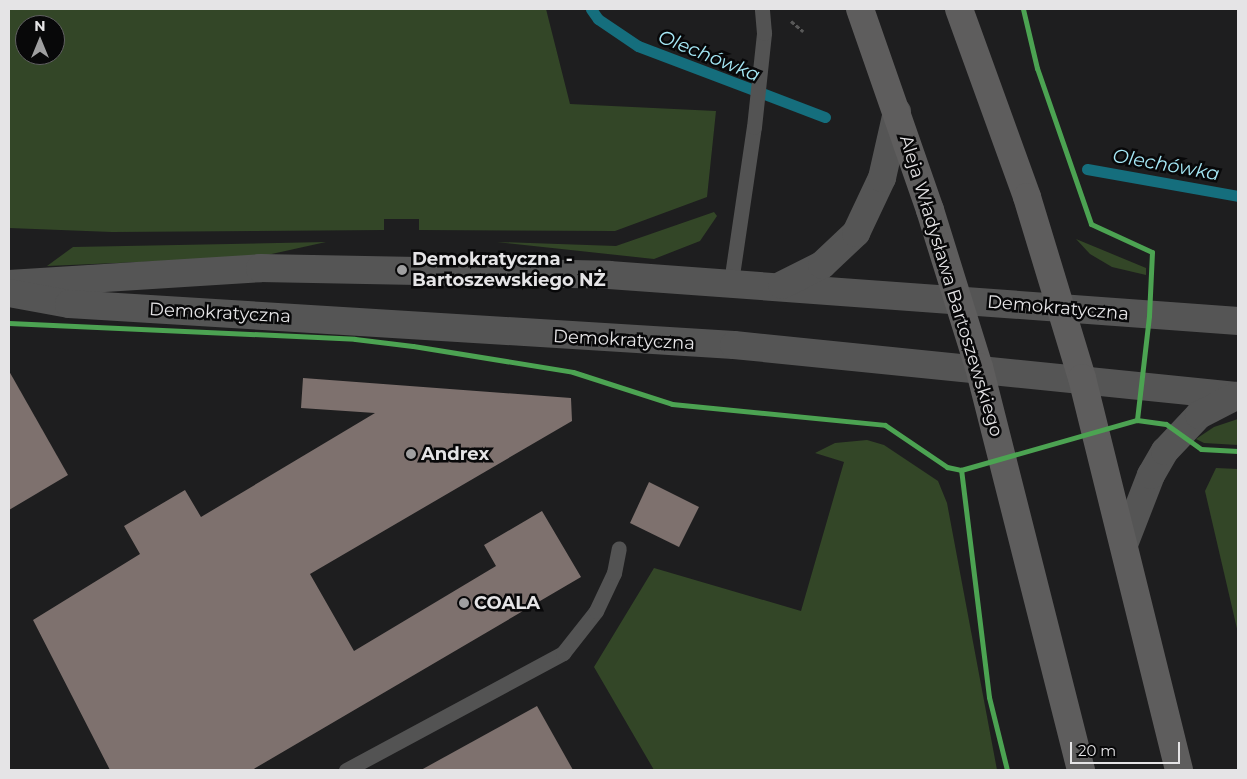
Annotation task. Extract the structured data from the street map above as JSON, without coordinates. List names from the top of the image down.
{
  "streets": {
    "main road": ["Aleja Władysława Bartoszewskiego"],
    "street": ["Demokratyczna"]
  },
  "crossings": [
    ["Aleja Władysława Bartoszewskiego", "Demokratyczna"]
  ],
  "water": ["Olechówka"],
  "places": ["Demokratyczna - Bartoszewskiego NŻ", "Andrex", "COALA"],
  "scale_bar": "20 m",
  "north": "top"
}
